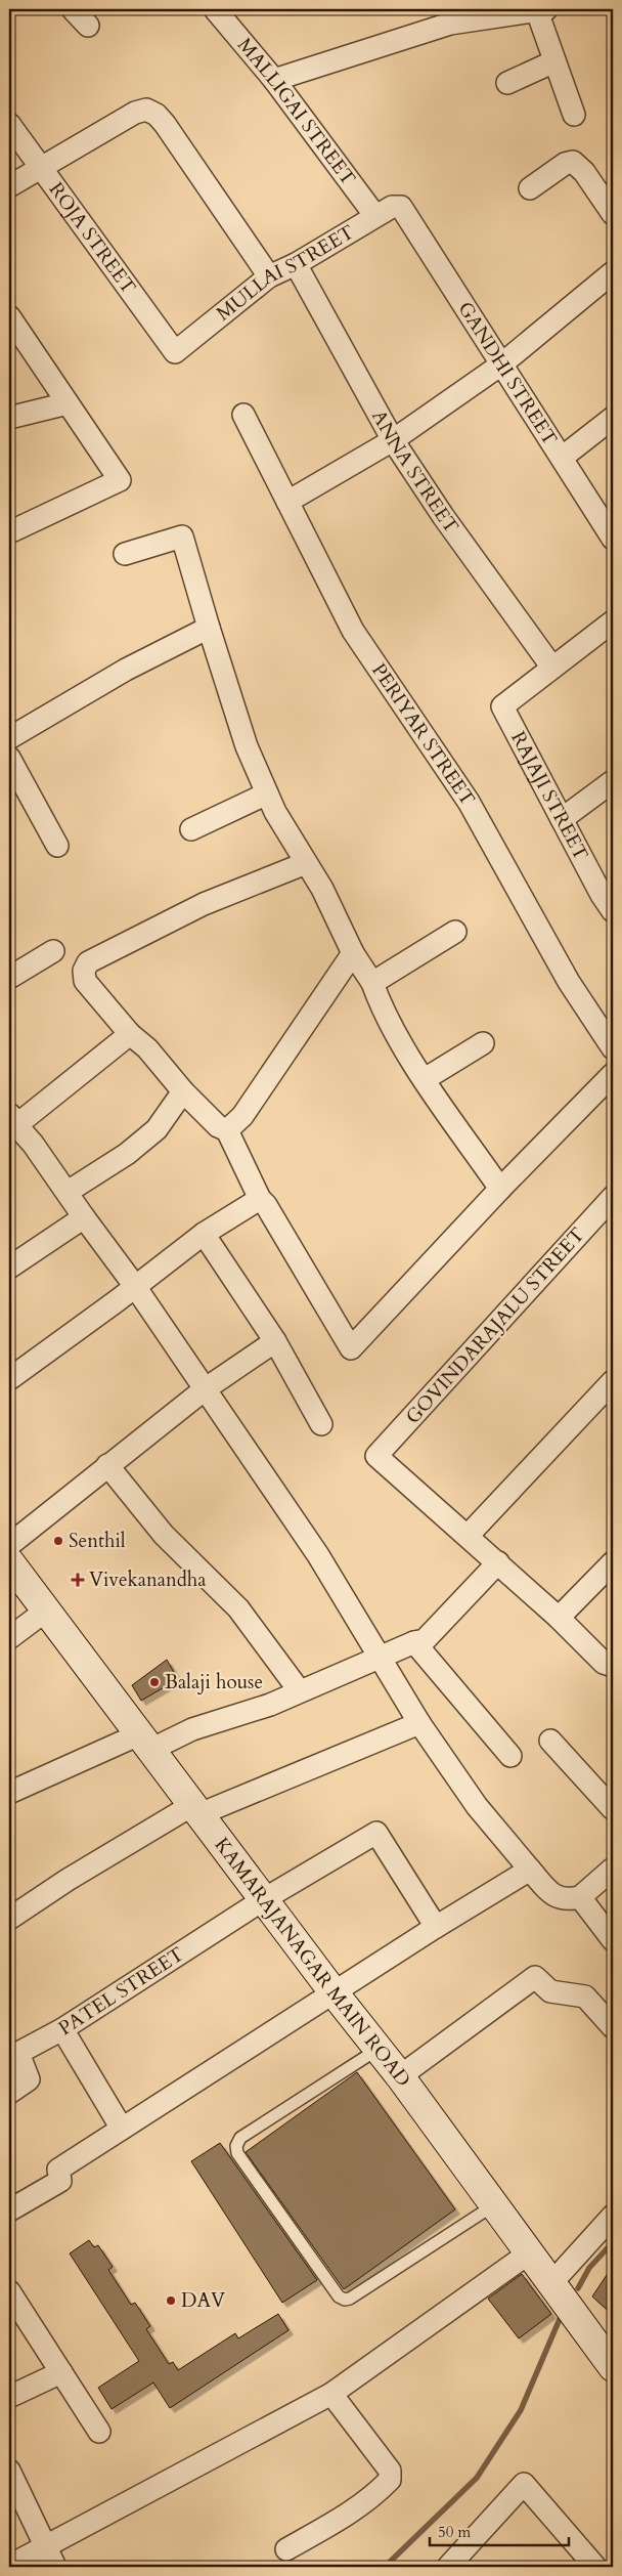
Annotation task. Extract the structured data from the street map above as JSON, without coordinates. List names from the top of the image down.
{
  "streets": {
    "main road": ["KAMARAJANAGAR MAIN ROAD"],
    "street": [
      "MALLIGAI STREET",
      "ROJA STREET",
      "MULLAI STREET",
      "GANDHI STREET",
      "ANNA STREET",
      "PERIYAR STREET",
      "RAJAJI STREET",
      "GOVINDARAJALU STREET",
      "PATEL STREET"
    ]
  },
  "crossings": [
    ["MALLIGAI STREET", "MULLAI STREET"],
    ["ROJA STREET", "MULLAI STREET"],
    ["MULLAI STREET", "GANDHI STREET"],
    ["MULLAI STREET", "ANNA STREET"],
    ["ANNA STREET", "RAJAJI STREET"],
    ["KAMARAJANAGAR MAIN ROAD", "PATEL STREET"]
  ],
  "places": {
    "other": ["Senthil", "Balaji house", "DAV"],
    "health": ["Vivekanandha"]
  },
  "scale_bar": "50 m"
}
